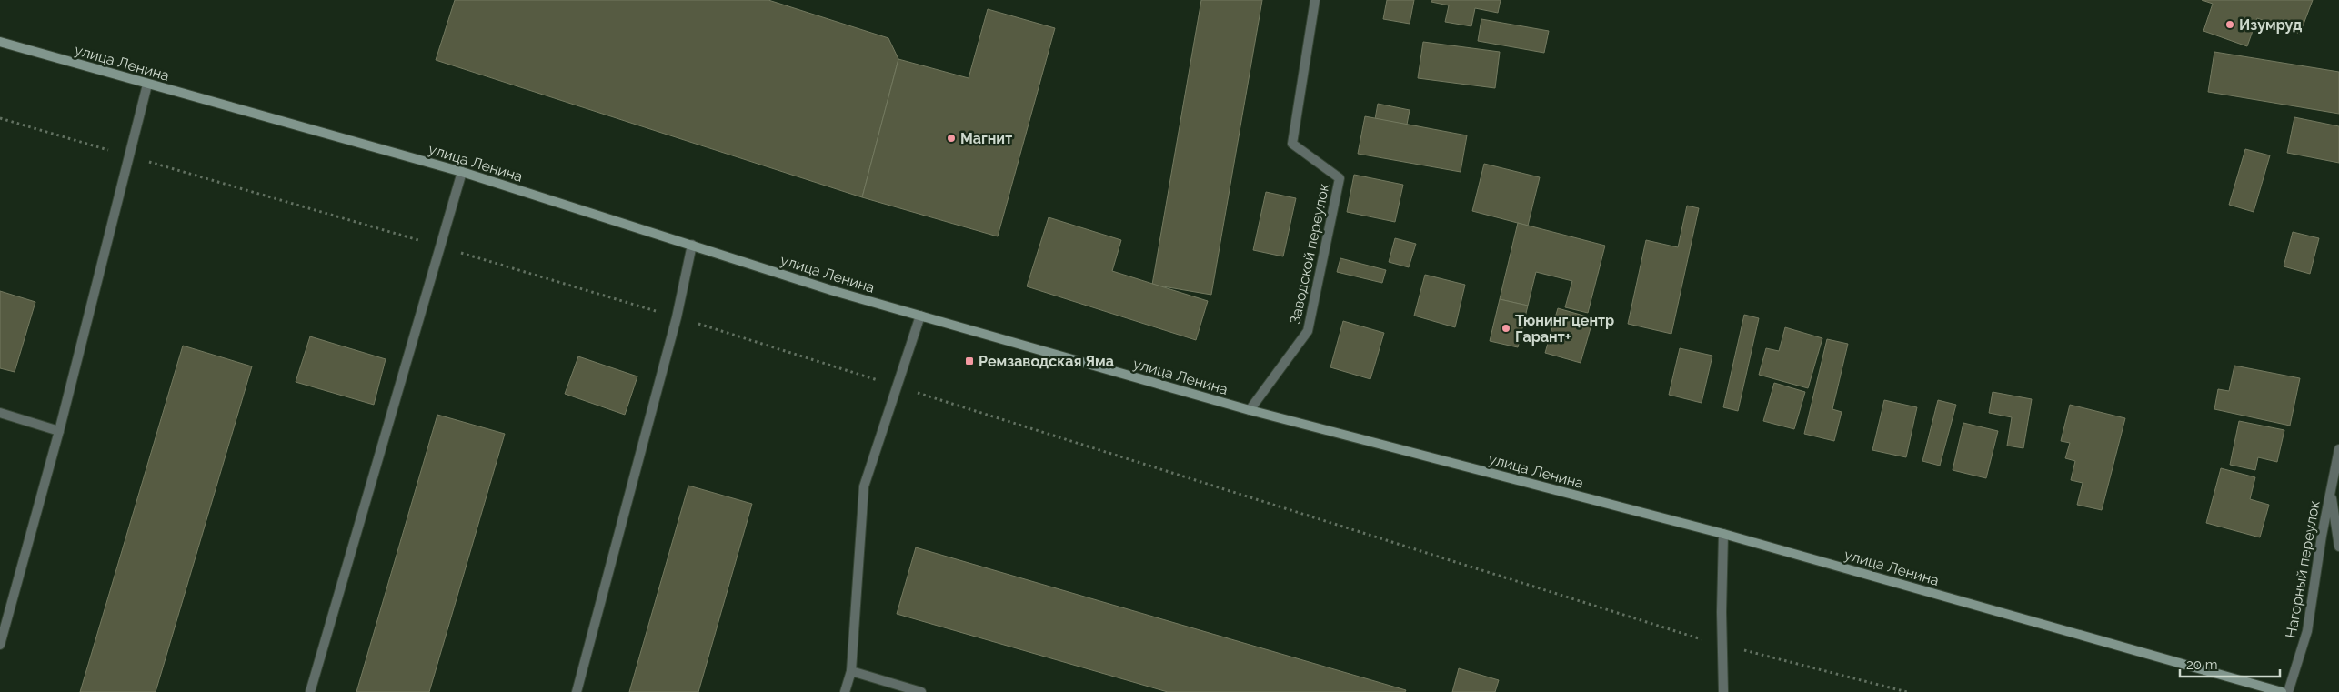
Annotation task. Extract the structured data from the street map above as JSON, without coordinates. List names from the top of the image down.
{
  "streets": {
    "street": ["улица Ленина", "Заводской переулок", "Нагорный переулок"]
  },
  "crossings": [
    ["улица Ленина", "Заводской переулок"]
  ],
  "places": {
    "other": ["Изумруд", "Магнит", "Тюнинг центр Гарант+"],
    "transit": ["Ремзаводская Яма"]
  },
  "scale_bar": "20 m"
}
